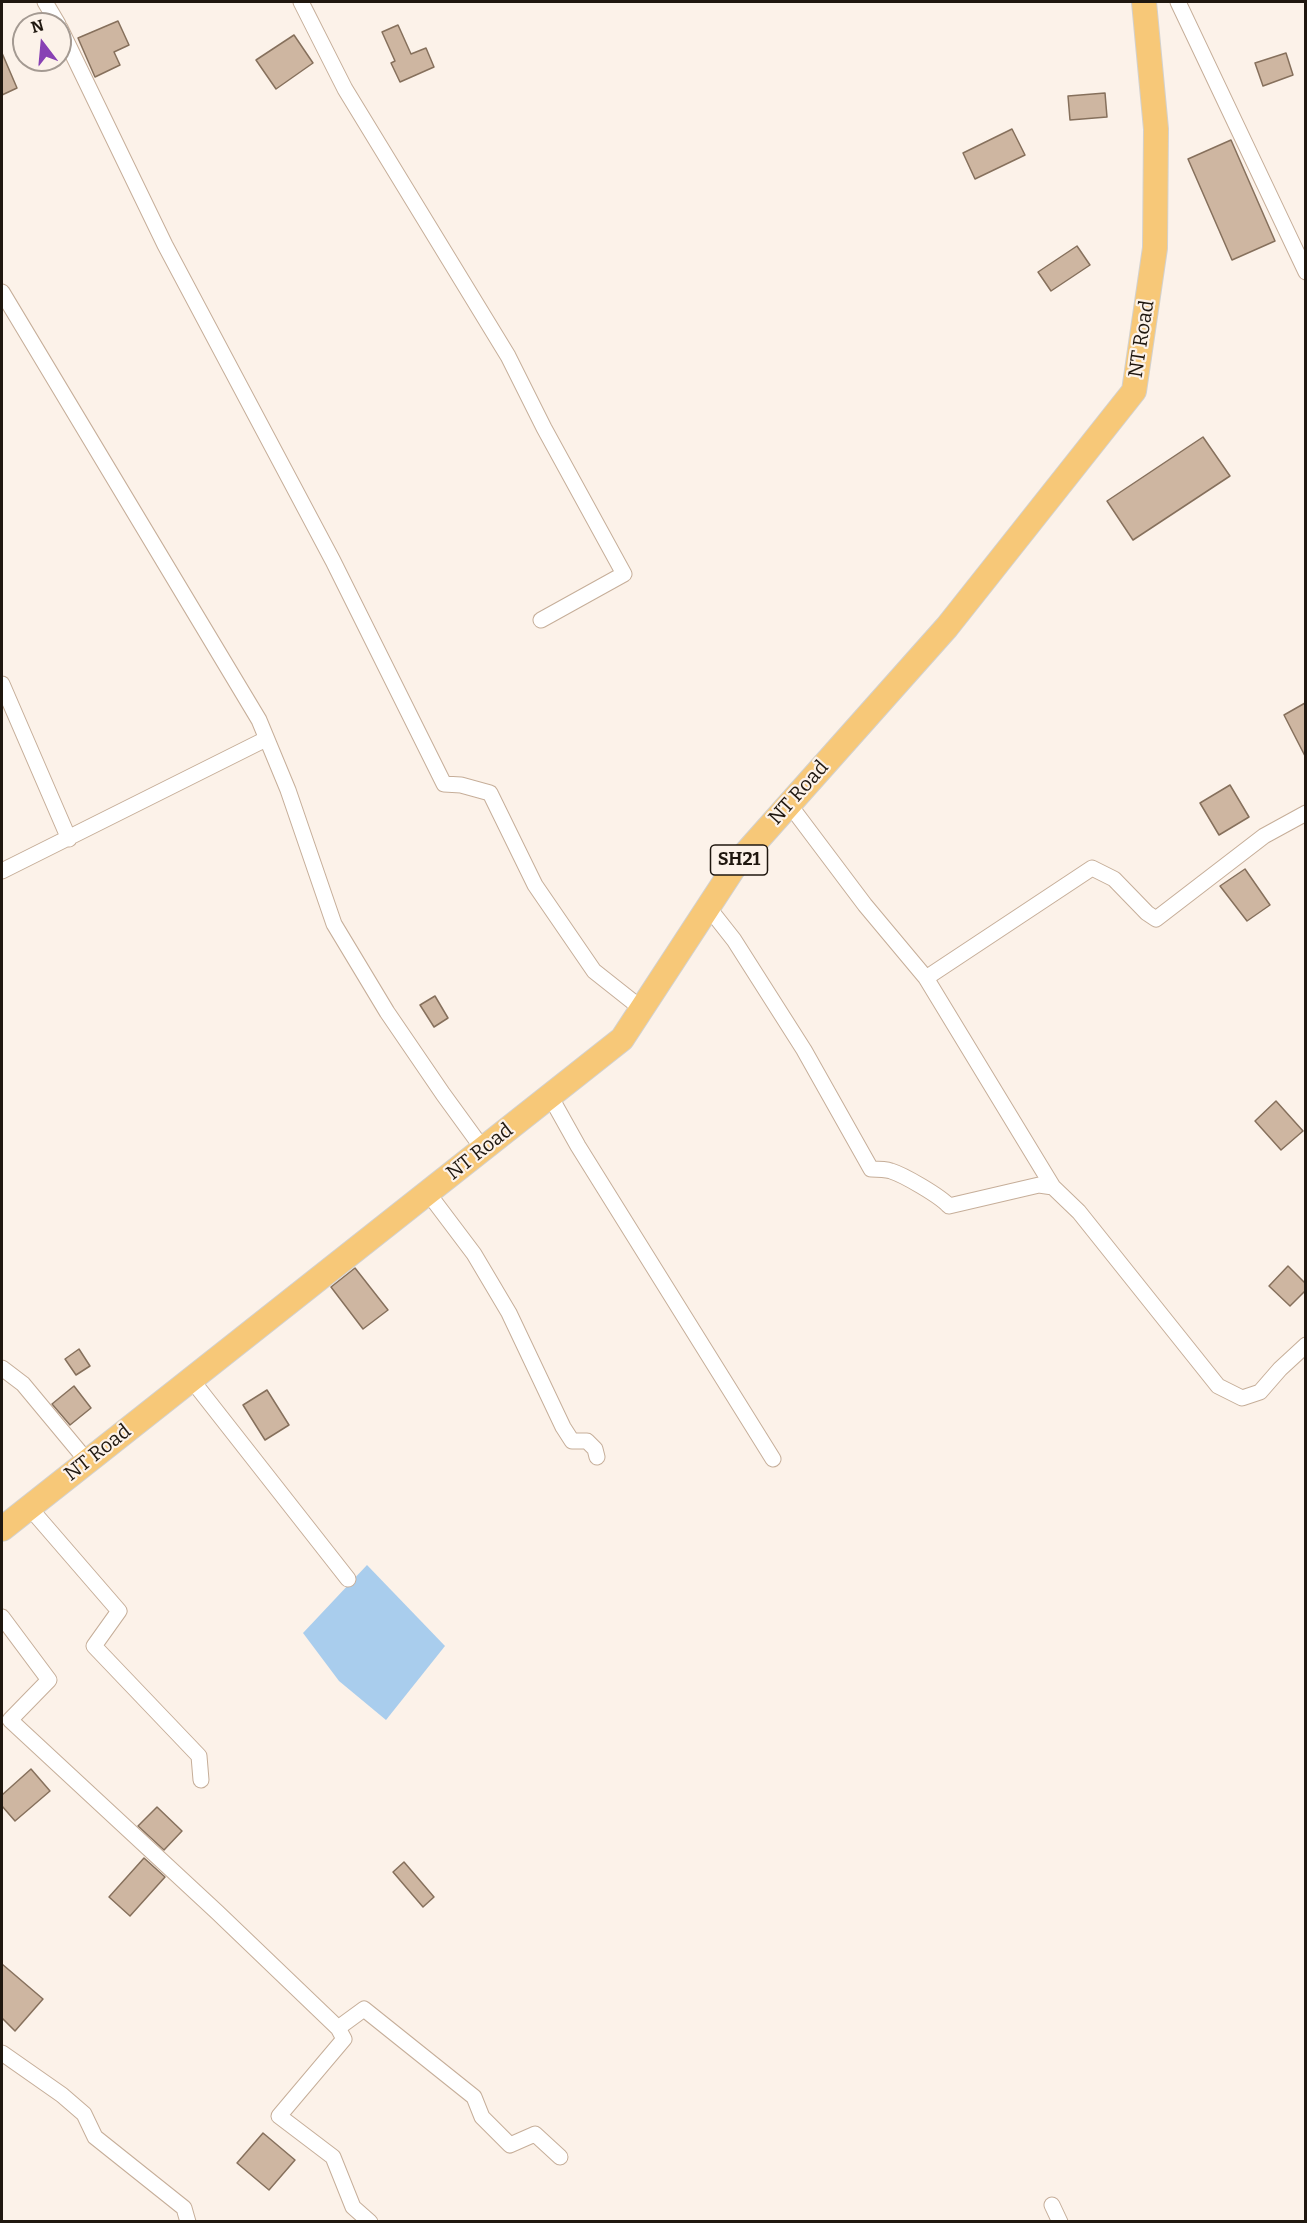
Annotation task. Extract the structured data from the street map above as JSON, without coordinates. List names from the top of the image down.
{
  "streets": {
    "main road": ["NT Road", "SH21"]
  },
  "north": "top"
}
